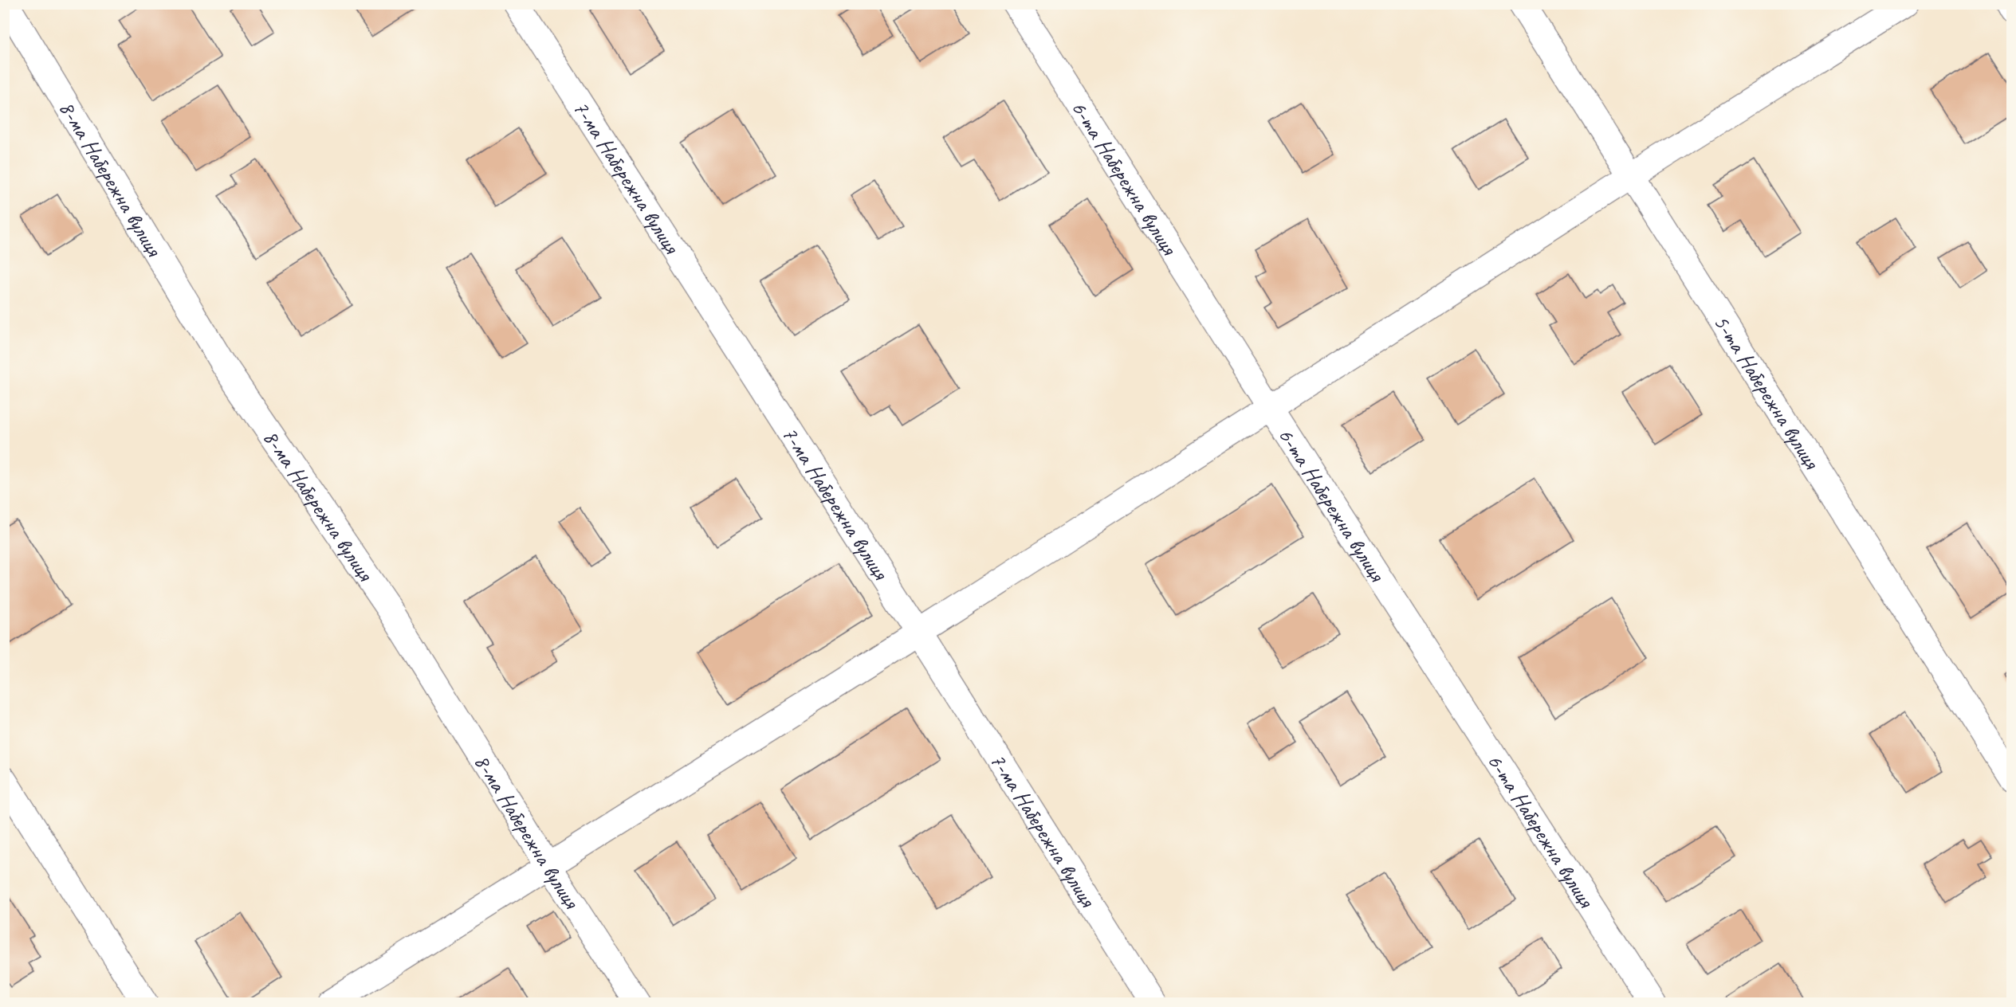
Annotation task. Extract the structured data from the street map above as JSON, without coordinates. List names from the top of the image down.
{
  "streets": {
    "street": [
      "7-ма Набережна вулиця",
      "6-та Набережна вулиця",
      "8-ма Набережна вулиця",
      "5-та Набережна вулиця"
    ]
  }
}
